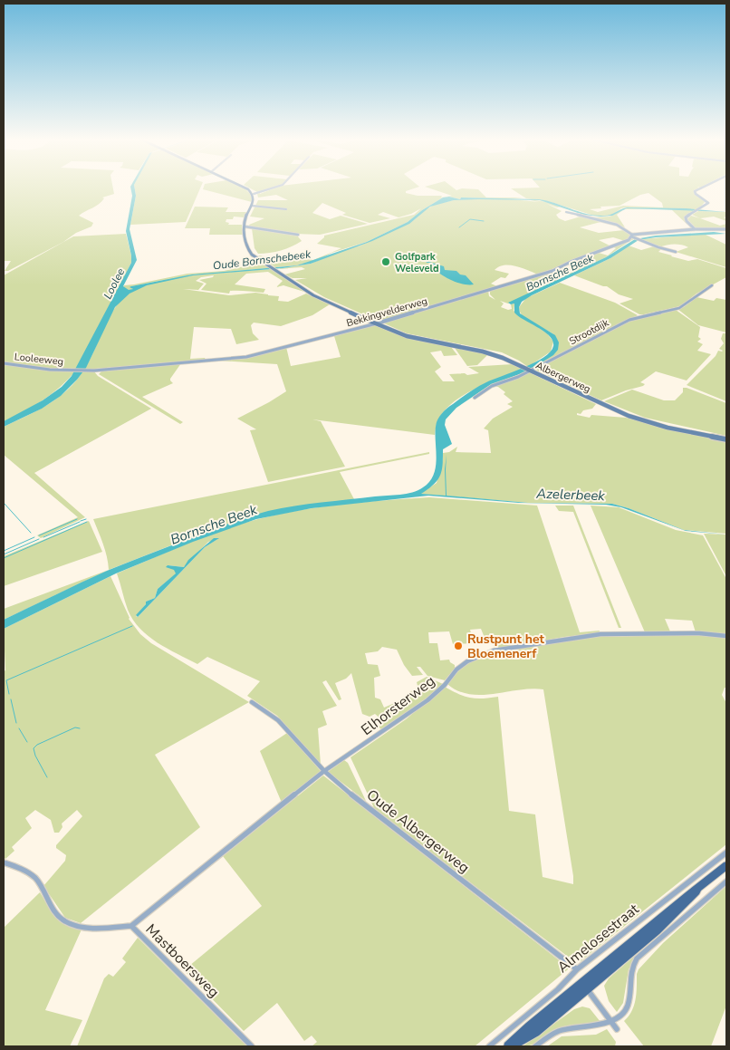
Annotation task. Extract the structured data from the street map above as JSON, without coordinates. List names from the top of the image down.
{
  "streets": {
    "main road": ["Albergerweg"],
    "street": [
      "Bekkingvelderweg",
      "Strootdijk",
      "Looleeweg",
      "Elhorsterweg",
      "Oude Albergerweg",
      "Almelosestraat",
      "Mastboersweg"
    ]
  },
  "crossings": [
    ["Bekkingvelderweg", "Looleeweg"],
    ["Bekkingvelderweg", "Albergerweg"],
    ["Strootdijk", "Albergerweg"],
    ["Elhorsterweg", "Oude Albergerweg"],
    ["Elhorsterweg", "Mastboersweg"],
    ["Oude Albergerweg", "Almelosestraat"]
  ],
  "water": [
    "Oude Bornschebeek",
    "Bornsche Beek",
    "Loolee",
    "Azelerbeek"
  ],
  "places": ["Golfpark Weleveld", "Rustpunt het Bloemenerf"]
}
